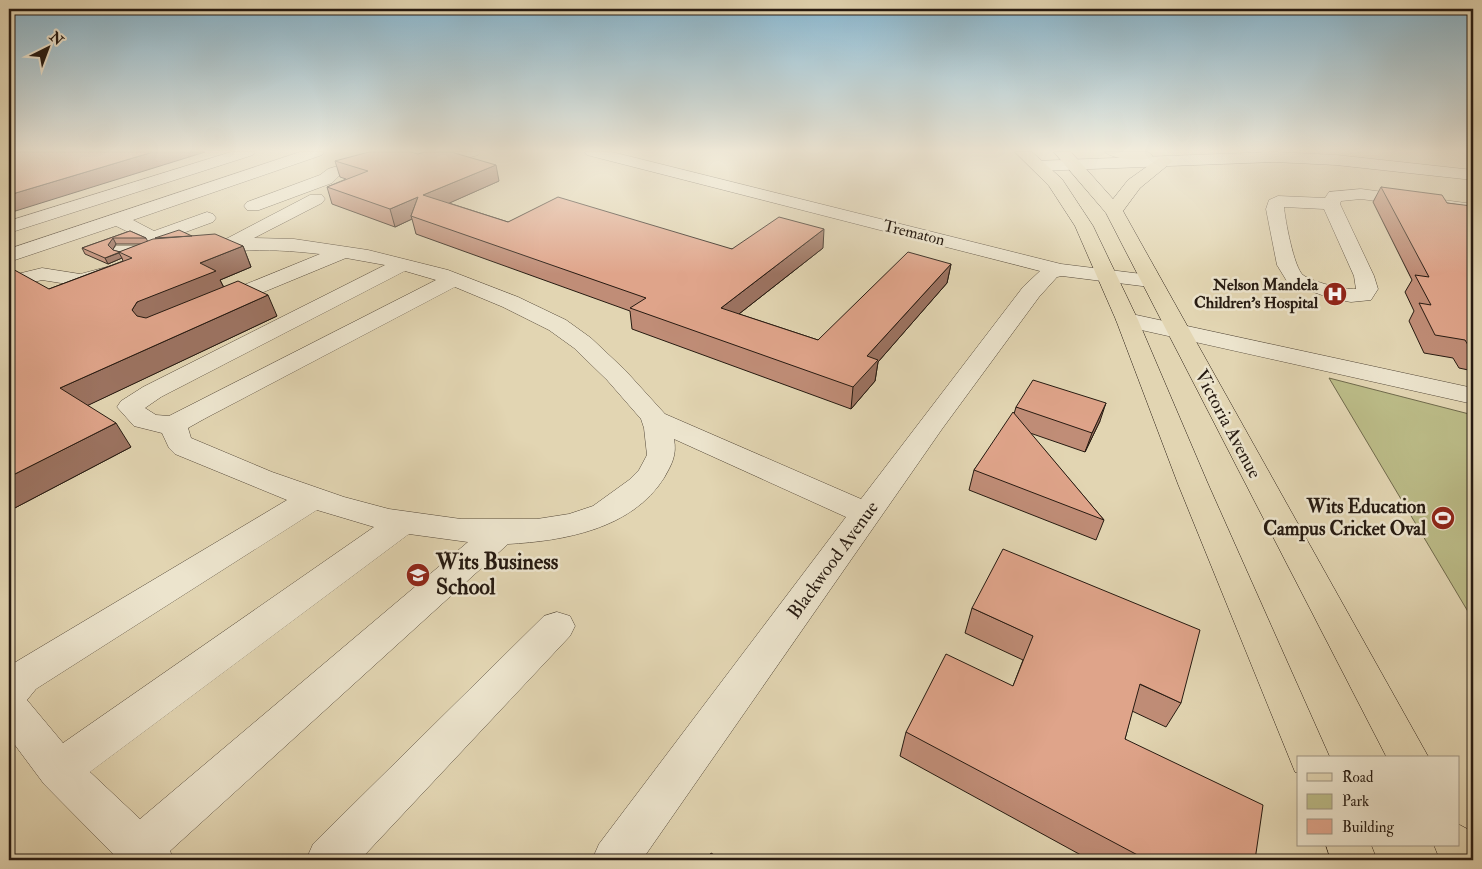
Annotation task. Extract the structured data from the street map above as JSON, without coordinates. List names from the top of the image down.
{
  "streets": {
    "main road": ["Victoria Avenue"],
    "street": ["Trematon", "Blackwood Avenue"]
  },
  "crossings": [
    ["Trematon", "Victoria Avenue"],
    ["Trematon", "Blackwood Avenue"]
  ],
  "places": {
    "hospital": ["Nelson Mandela Children's Hospital"],
    "sports": ["Wits Education Campus Cricket Oval"],
    "school or university": ["Wits Business School"]
  },
  "legend": ["Road", "Park", "Building"],
  "north": "top right"
}
